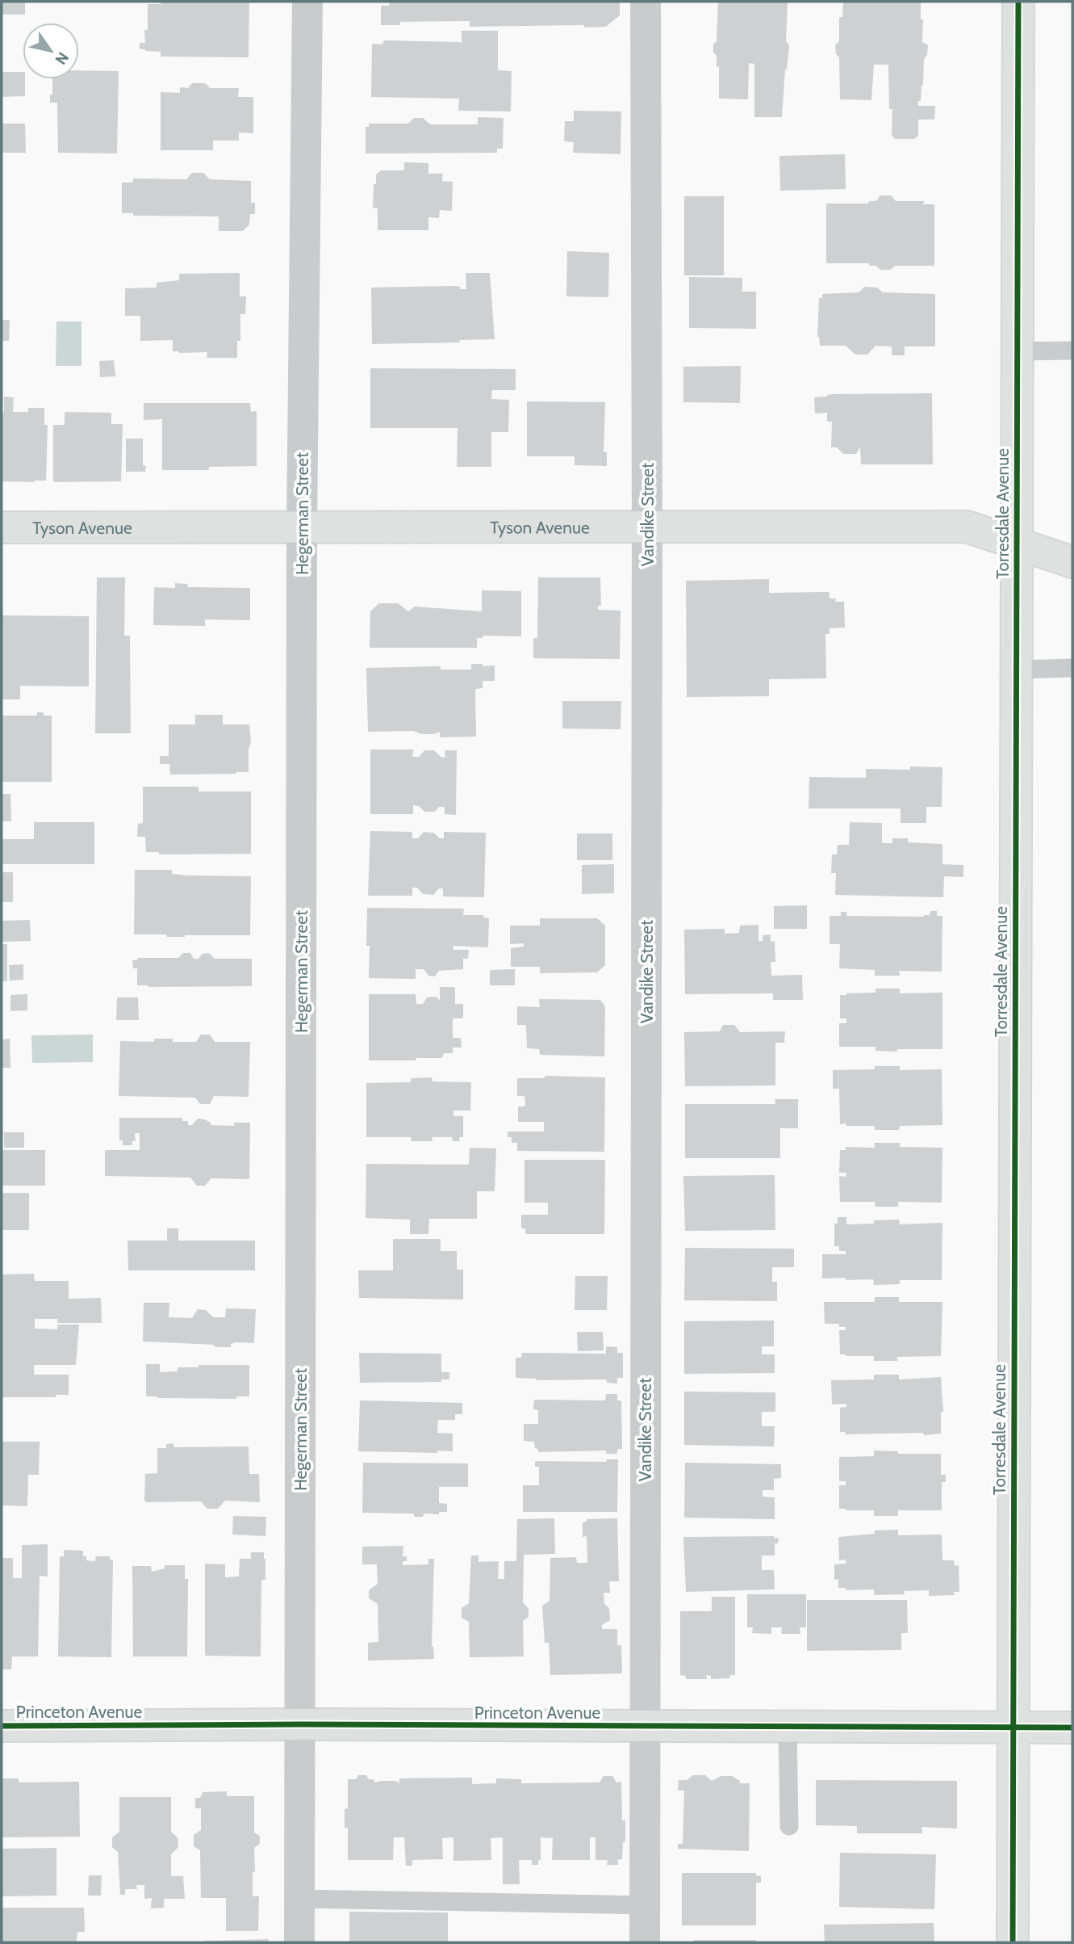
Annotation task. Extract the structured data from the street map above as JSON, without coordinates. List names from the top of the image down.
{
  "streets": {
    "street": [
      "Hegerman Street",
      "Torresdale Avenue",
      "Vandike Street",
      "Tyson Avenue",
      "Princeton Avenue"
    ]
  },
  "crossings": [
    ["Hegerman Street", "Tyson Avenue"],
    ["Hegerman Street", "Princeton Avenue"],
    ["Torresdale Avenue", "Tyson Avenue"],
    ["Torresdale Avenue", "Princeton Avenue"],
    ["Vandike Street", "Tyson Avenue"],
    ["Vandike Street", "Princeton Avenue"]
  ],
  "north": "bottom right"
}
